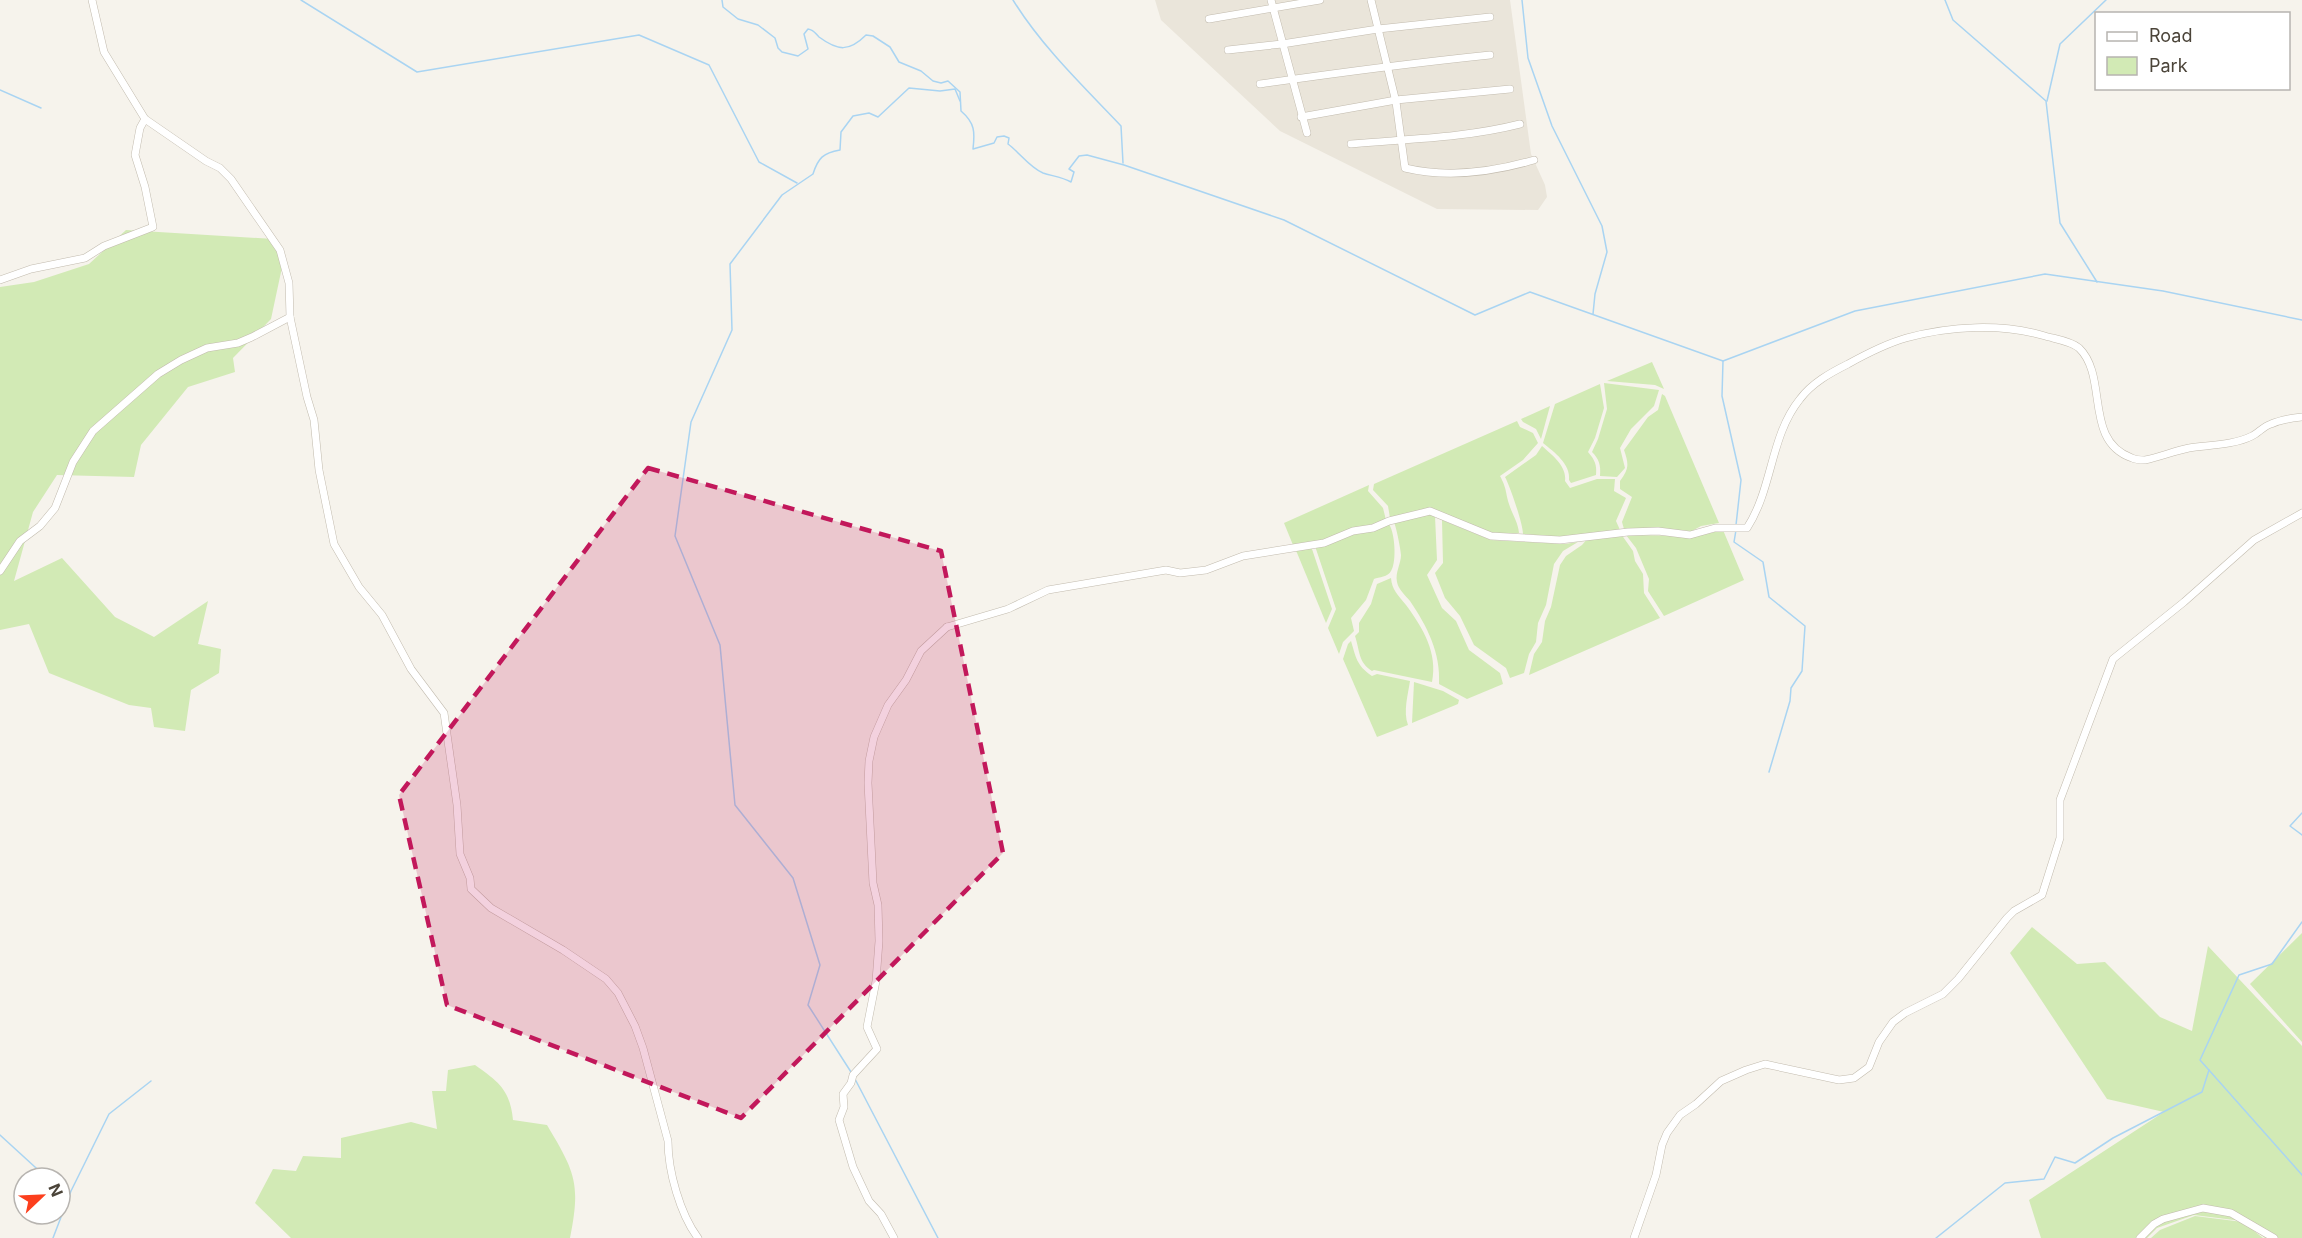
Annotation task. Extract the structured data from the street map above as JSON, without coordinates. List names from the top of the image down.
{
  "legend": ["Road", "Park"],
  "north": "top right"
}
